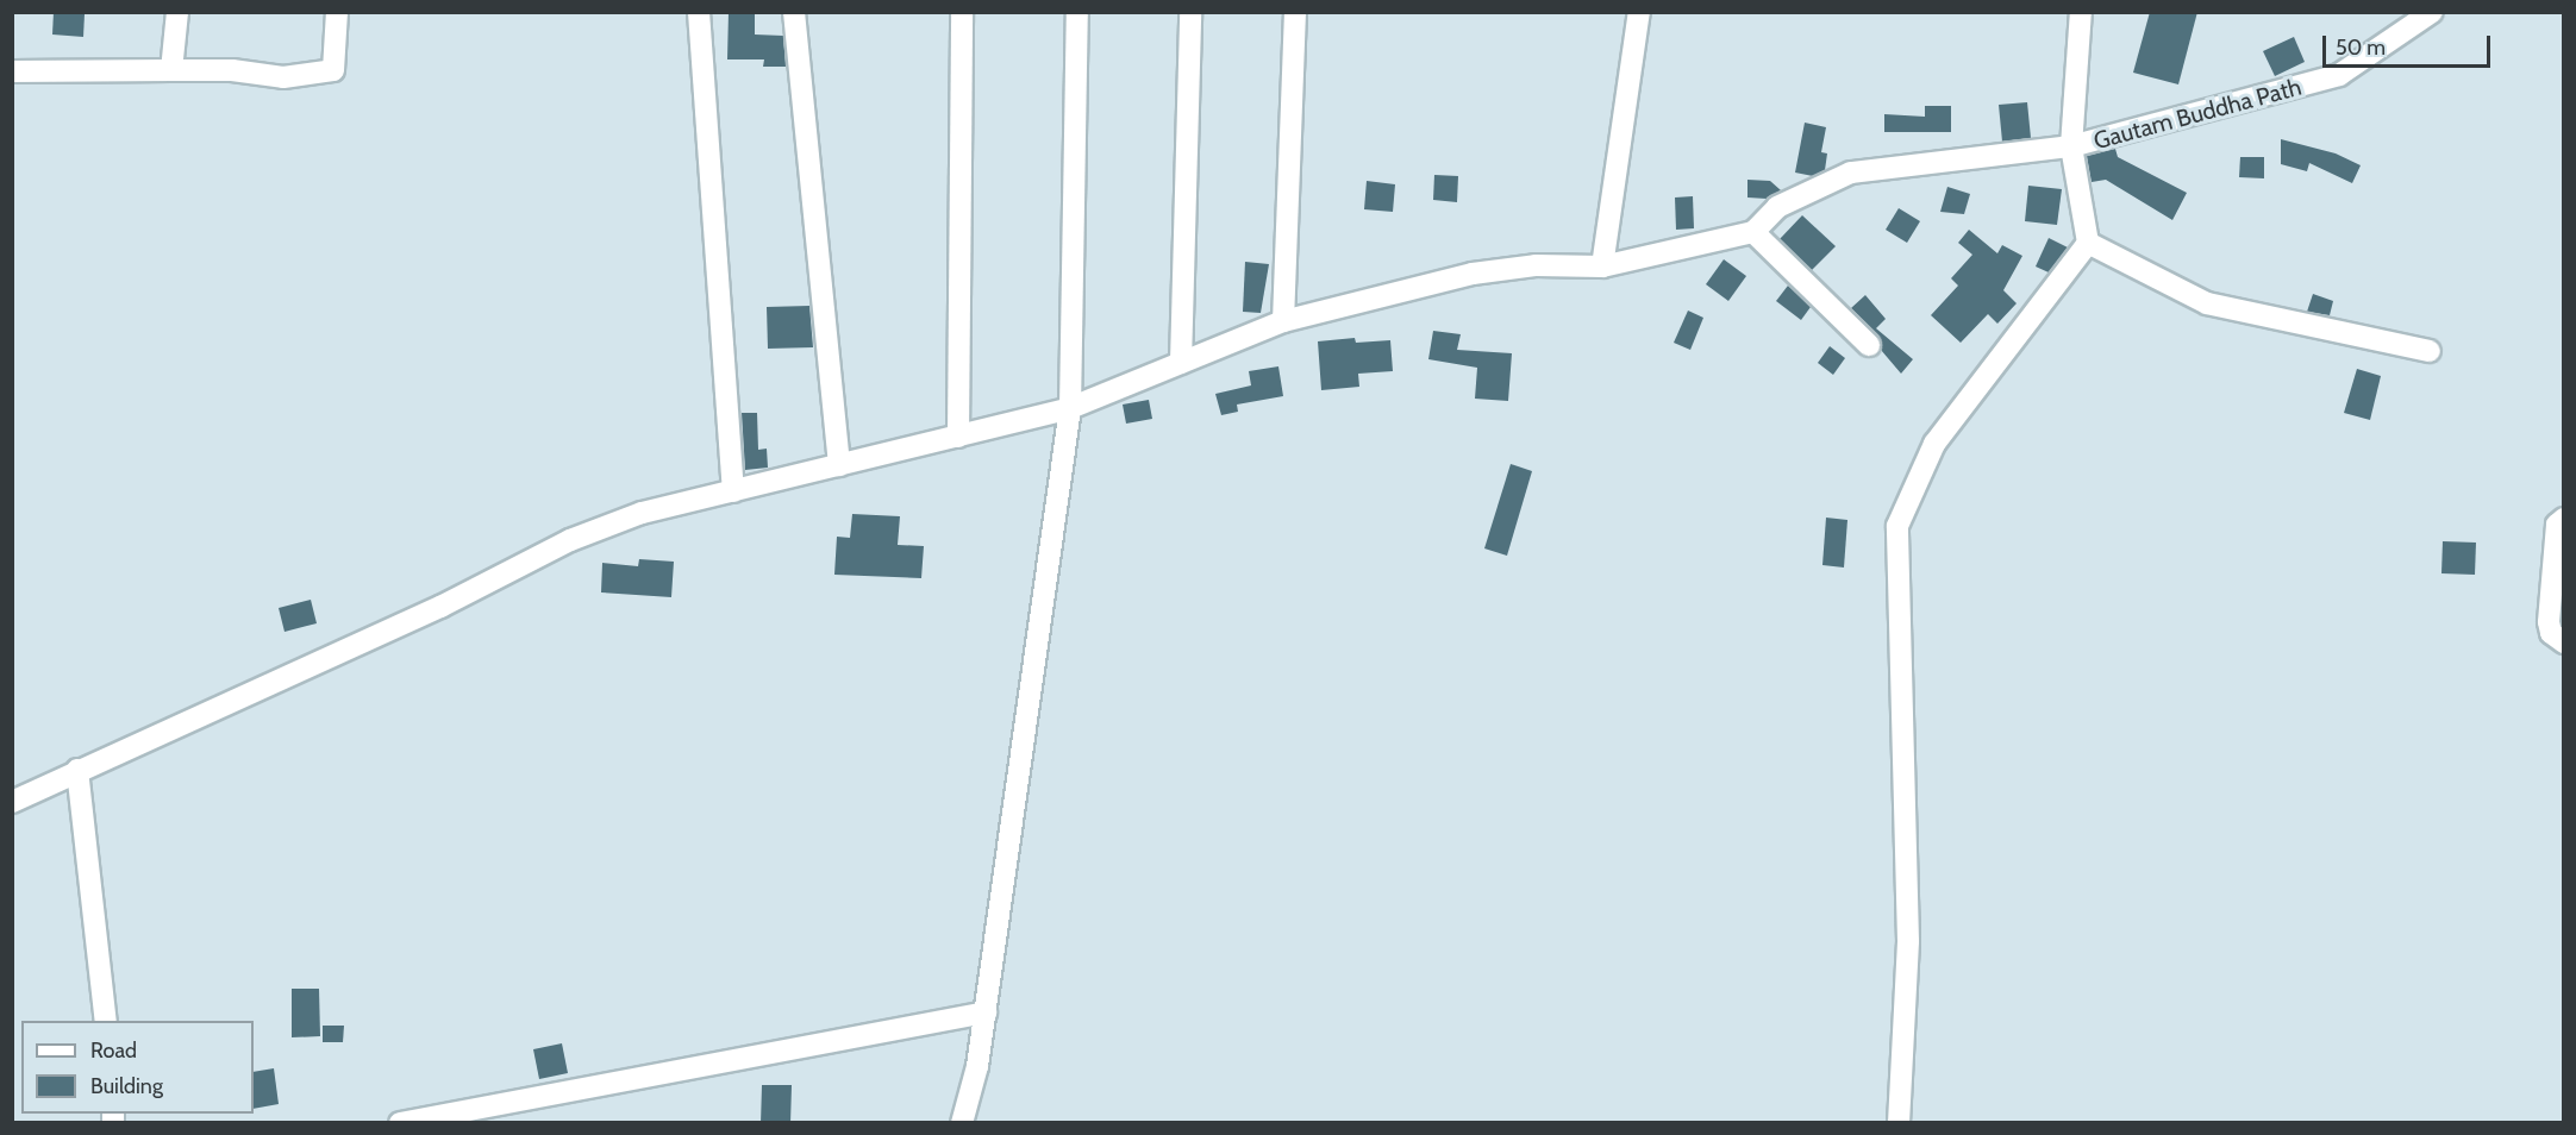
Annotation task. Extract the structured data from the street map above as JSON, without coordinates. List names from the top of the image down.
{
  "streets": {
    "street": ["Gautam Buddha Path"]
  },
  "legend": ["Road", "Building"],
  "scale_bar": "50 m"
}
